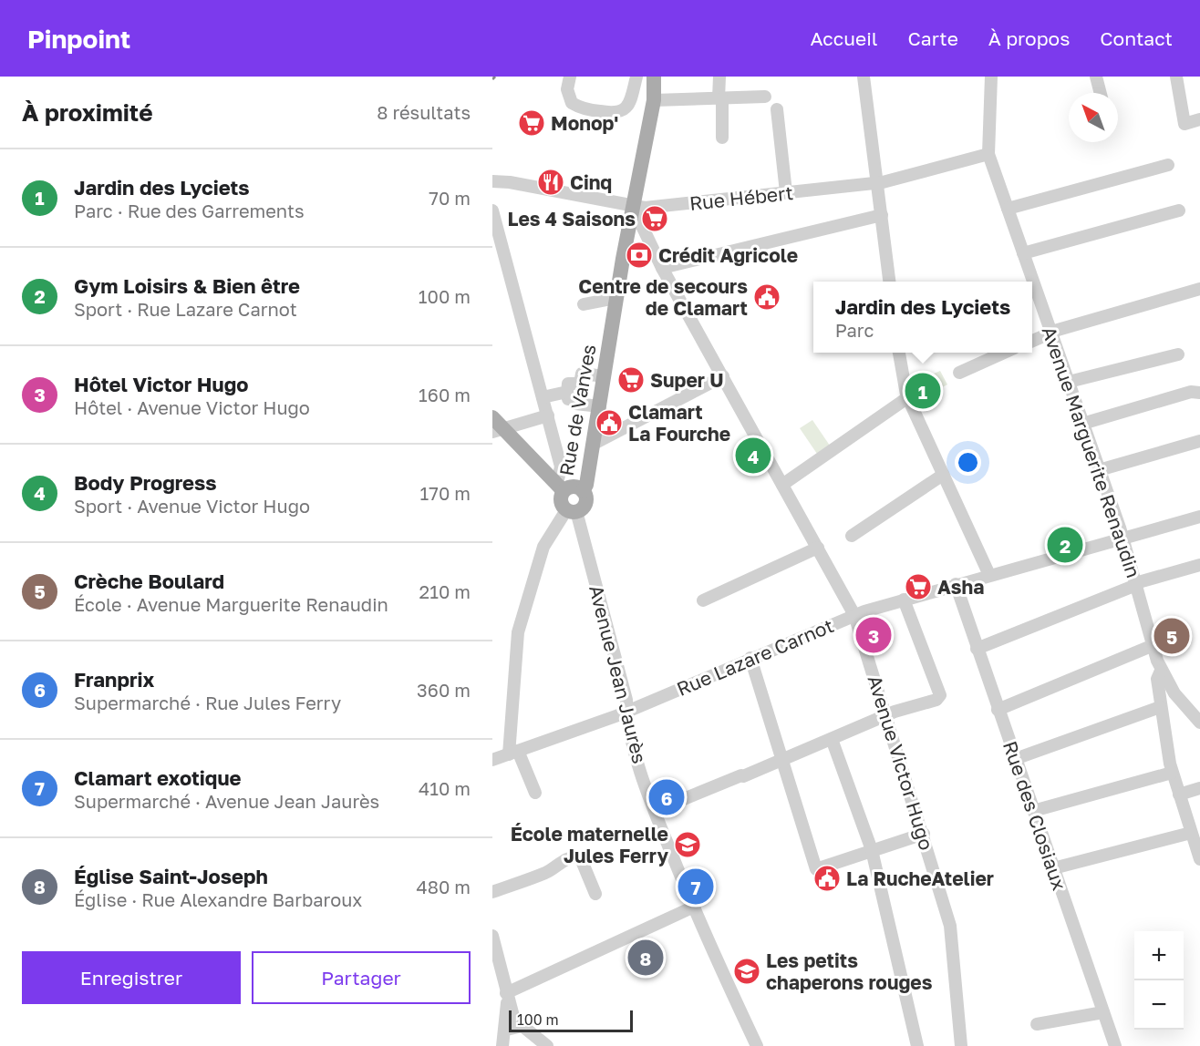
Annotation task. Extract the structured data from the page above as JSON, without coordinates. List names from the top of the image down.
{
  "streets": {
    "main road": ["Rue de Vanves"],
    "street": [
      "Rue Hébert",
      "Avenue Marguerite Renaudin",
      "Rue Lazare Carnot",
      "Avenue Jean Jaurès",
      "Avenue Victor Hugo",
      "Rue des Closiaux"
    ]
  },
  "crossings": [
    ["Rue Hébert", "Rue de Vanves"],
    ["Rue Hébert", "Avenue Marguerite Renaudin"],
    ["Rue Hébert", "Avenue Victor Hugo"],
    ["Rue de Vanves", "Avenue Jean Jaurès"],
    ["Rue de Vanves", "Avenue Victor Hugo"],
    ["Avenue Marguerite Renaudin", "Rue Lazare Carnot"],
    ["Rue Lazare Carnot", "Avenue Jean Jaurès"],
    ["Rue Lazare Carnot", "Avenue Victor Hugo"],
    ["Rue Lazare Carnot", "Rue des Closiaux"]
  ],
  "places": {
    "supermarket": [
      "Monop'",
      "Les 4 Saisons",
      "Super U",
      "Asha"
    ],
    "restaurant": ["Cinq"],
    "bank": ["Crédit Agricole"],
    "public building": ["Centre de secours de Clamart", "Clamart La Fourche", "La RucheAtelier"],
    "school or university": ["École maternelle Jules Ferry", "Les petits chaperons rouges"]
  },
  "scale_bar": "100 m",
  "north": "top left",
  "page": {
    "header": "Pinpoint",
    "nav": [
      "Accueil",
      "Carte",
      "À propos",
      "Contact"
    ],
    "heading": ["À proximité", "8 résultats"],
    "list": [
      {
        "mark": "1",
        "name": "Jardin des Lyciets",
        "note": "Parc · Rue des Garrements",
        "value": "70 m"
      },
      {
        "mark": "2",
        "name": "Gym Loisirs & Bien être",
        "note": "Sport · Rue Lazare Carnot",
        "value": "100 m"
      },
      {
        "mark": "3",
        "name": "Hôtel Victor Hugo",
        "note": "Hôtel · Avenue Victor Hugo",
        "value": "160 m"
      },
      {
        "mark": "4",
        "name": "Body Progress",
        "note": "Sport · Avenue Victor Hugo",
        "value": "170 m"
      },
      {
        "mark": "5",
        "name": "Crèche Boulard",
        "note": "École · Avenue Marguerite Renaudin",
        "value": "210 m"
      },
      {
        "mark": "6",
        "name": "Franprix",
        "note": "Supermarché · Rue Jules Ferry",
        "value": "360 m"
      },
      {
        "mark": "7",
        "name": "Clamart exotique",
        "note": "Supermarché · Avenue Jean Jaurès",
        "value": "410 m"
      },
      {
        "mark": "8",
        "name": "Église Saint-Joseph",
        "note": "Église · Rue Alexandre Barbaroux",
        "value": "480 m"
      }
    ],
    "popup": ["Jardin des Lyciets", "Parc"],
    "pins": [
      "1",
      "4",
      "2",
      "3",
      "5",
      "6",
      "7",
      "8"
    ],
    "map_buttons": ["+", "−"],
    "buttons": ["Enregistrer", "Partager"],
    "scale": "100 m"
  }
}
